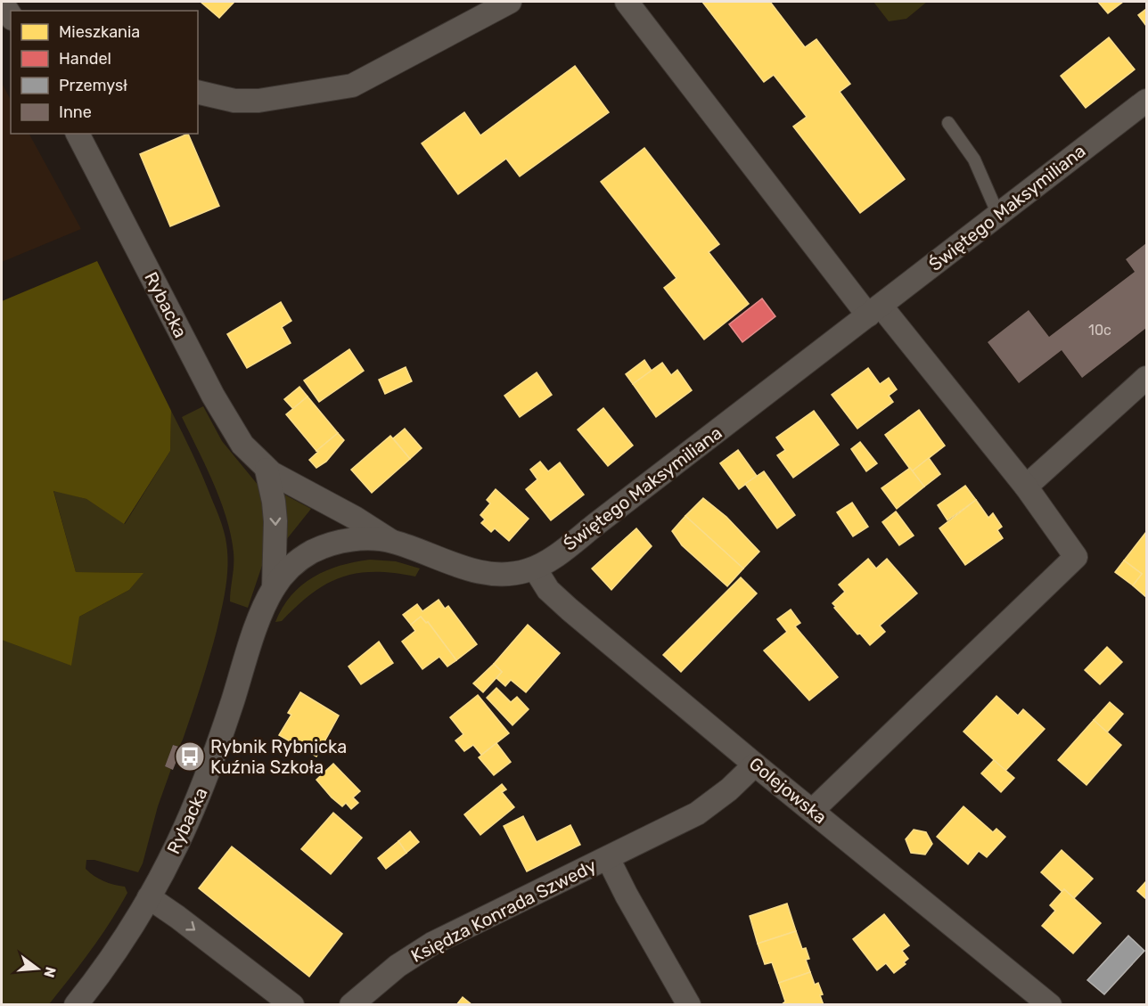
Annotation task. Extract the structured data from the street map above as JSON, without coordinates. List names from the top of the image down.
{
  "streets": {
    "street": [
      "Świętego Maksymiliana",
      "Rybacka",
      "Golejowska",
      "Księdza Konrada Szwedy"
    ]
  },
  "crossings": [
    ["Świętego Maksymiliana", "Rybacka"],
    ["Świętego Maksymiliana", "Golejowska"],
    ["Golejowska", "Księdza Konrada Szwedy"]
  ],
  "places": {
    "bus stop": ["Rybnik Rybnicka Kuźnia Szkoła"]
  },
  "house_numbers": ["10c"],
  "legend": [
    "Mieszkania",
    "Handel",
    "Przemysł",
    "Inne"
  ],
  "north": "right"
}
